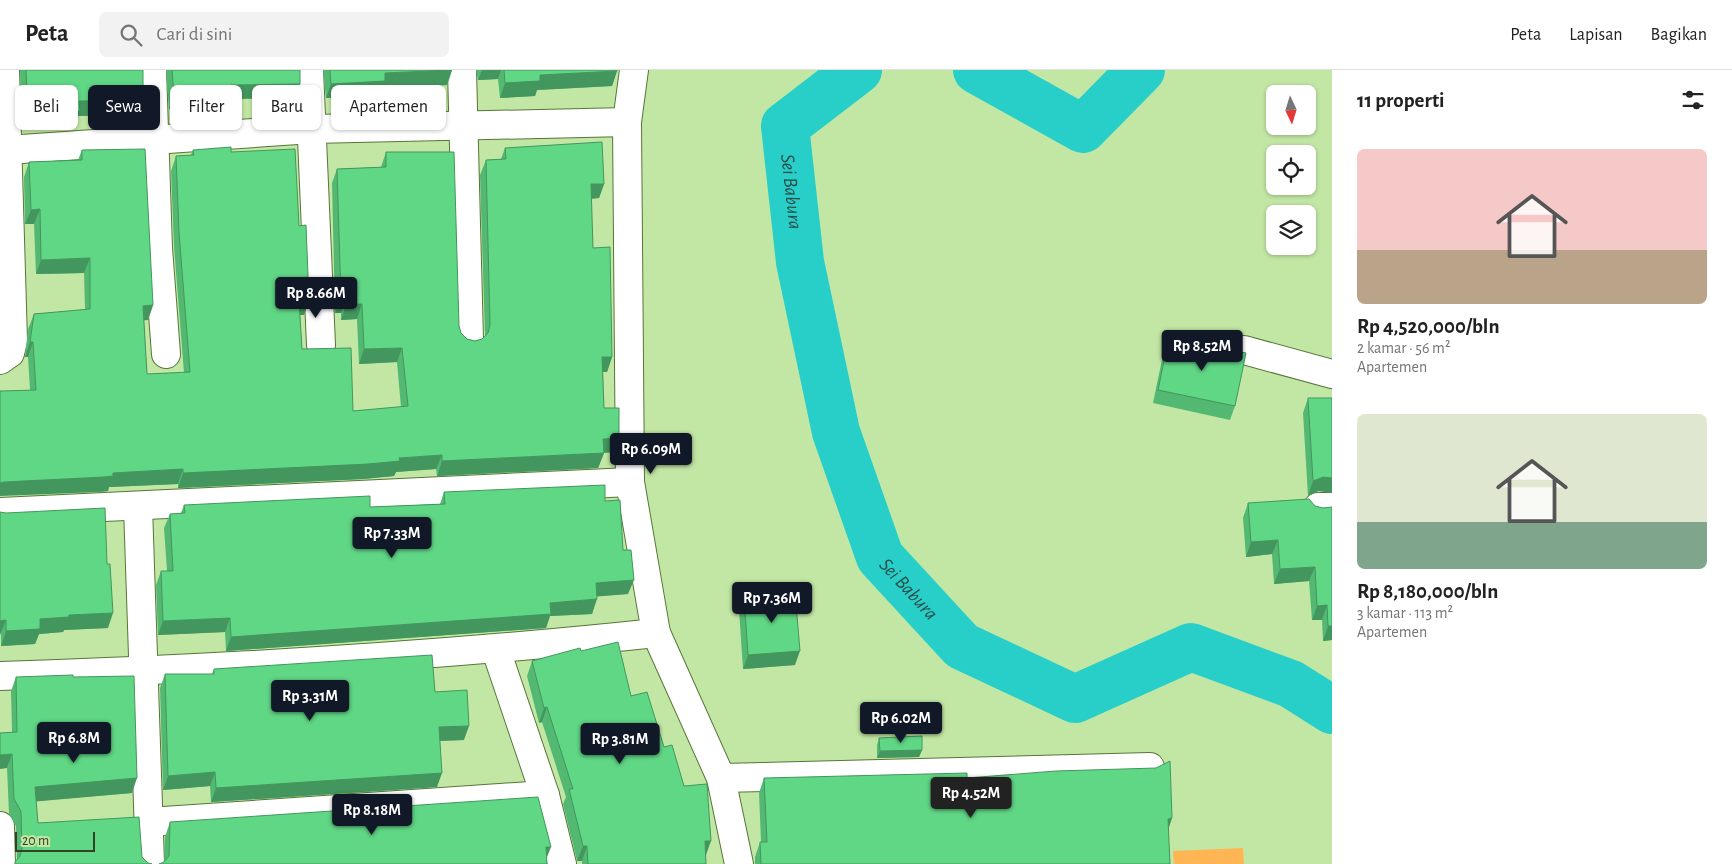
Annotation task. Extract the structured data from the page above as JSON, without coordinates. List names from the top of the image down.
{
  "water": ["Sei Babura"],
  "scale_bar": "20 m",
  "north": "bottom",
  "page": {
    "header": "Peta",
    "search": "Cari di sini",
    "nav": ["Peta", "Lapisan", "Bagikan"],
    "heading": "11 properti",
    "chip": [
      "Beli",
      "Sewa",
      "Filter",
      "Baru",
      "Apartemen"
    ],
    "list": [
      {
        "name": "Rp 4,520,000/bln",
        "note": "2 kamar · 56 m² · Apartemen"
      },
      {
        "name": "Rp 8,180,000/bln",
        "note": "3 kamar · 113 m² · Apartemen"
      }
    ],
    "price": [
      "Rp 8.66M",
      "Rp 8.52M",
      "Rp 6.09M",
      "Rp 7.33M",
      "Rp 7.36M",
      "Rp 3.31M",
      "Rp 6.02M",
      "Rp 6.8M",
      "Rp 3.81M",
      "Rp 4.52M",
      "Rp 8.18M"
    ],
    "scale": "20 m"
  }
}
